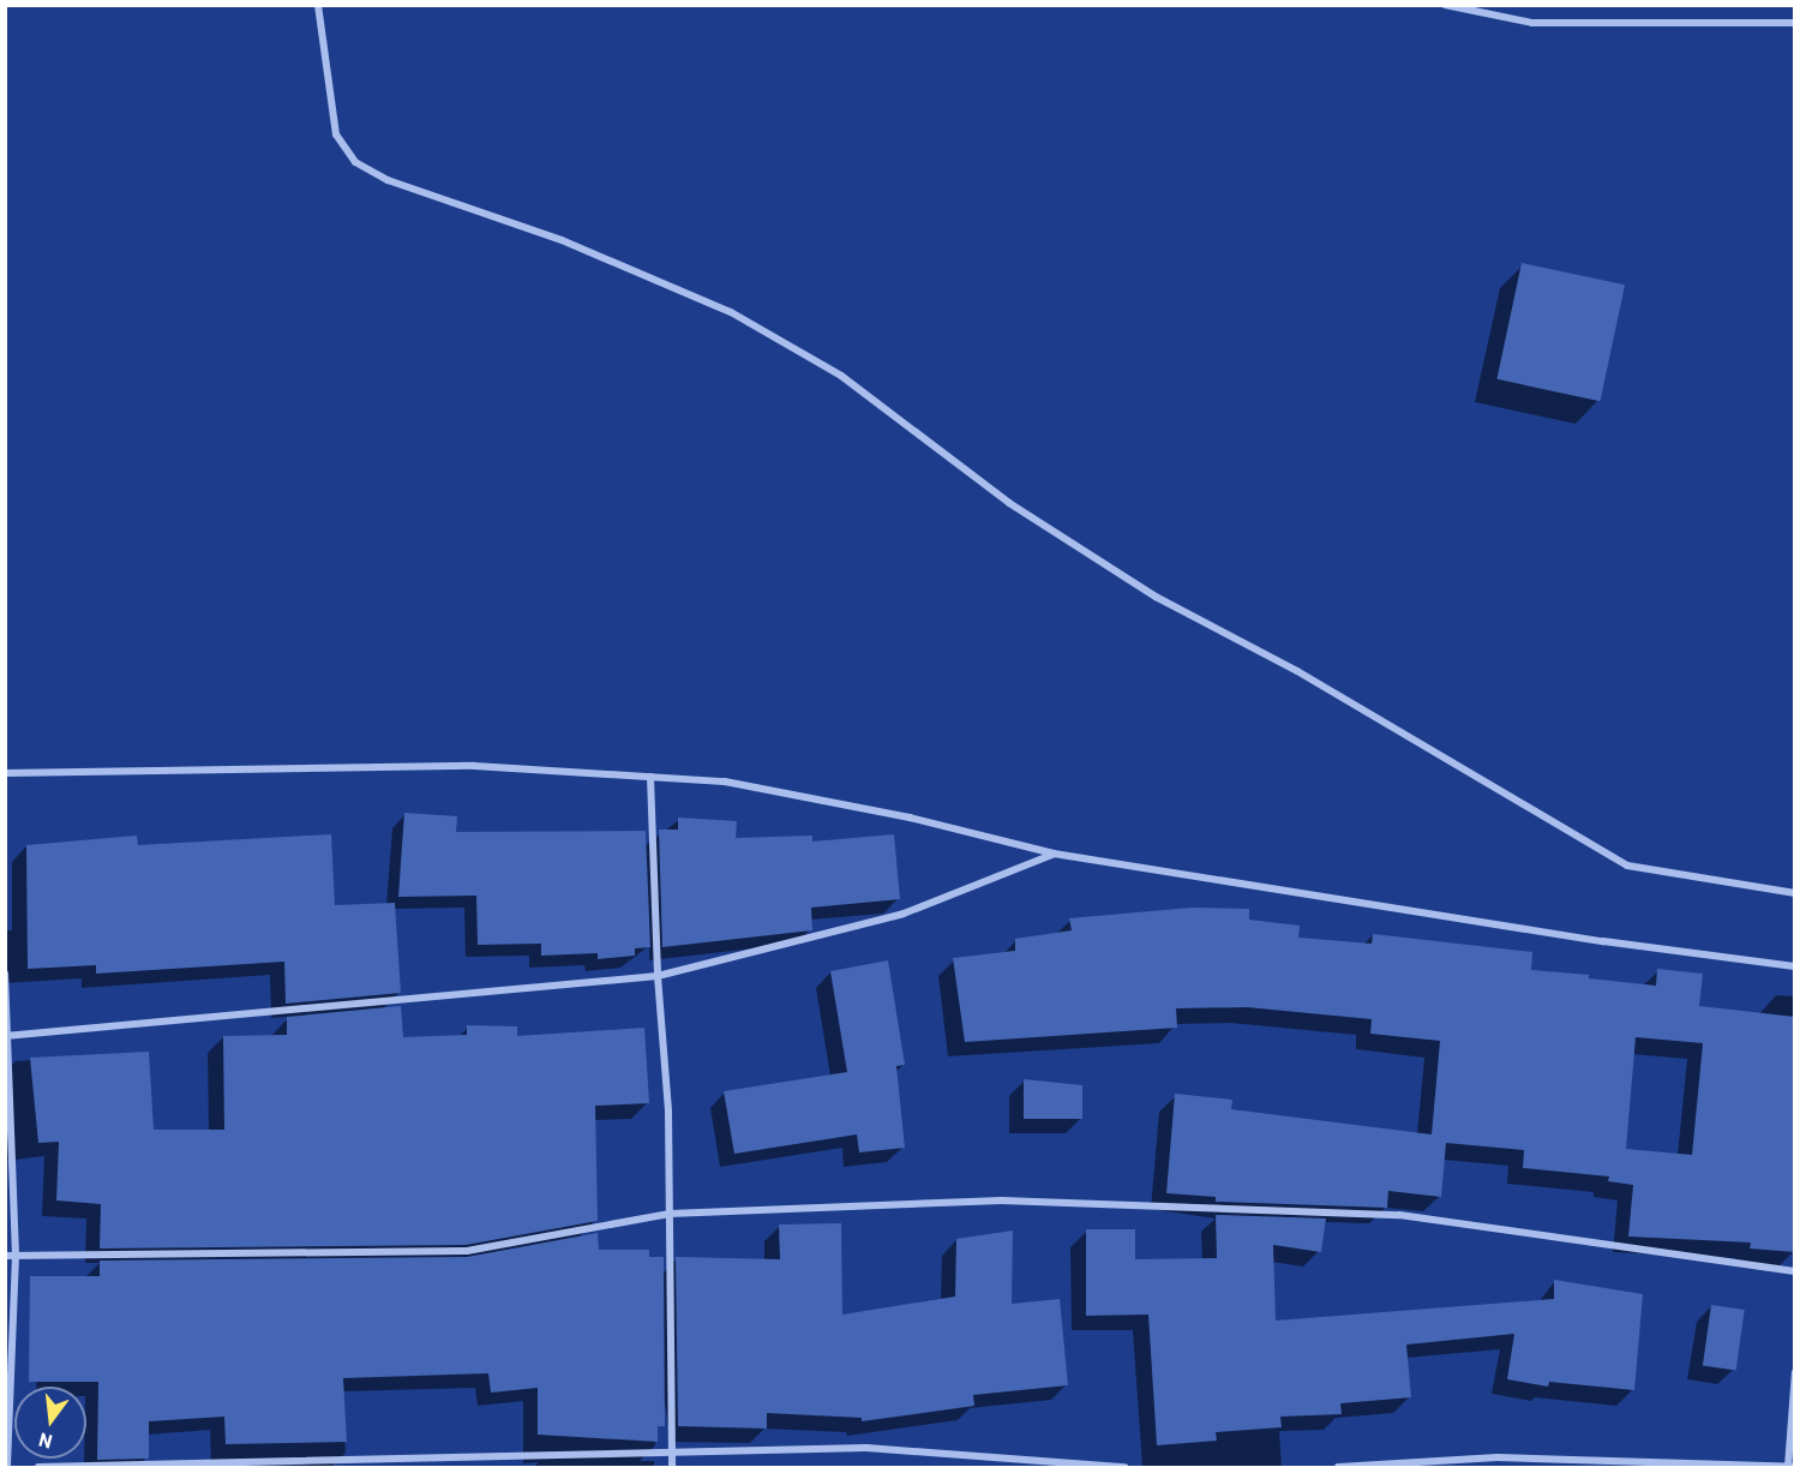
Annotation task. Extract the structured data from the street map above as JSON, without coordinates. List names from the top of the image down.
{
  "north": "bottom"
}
